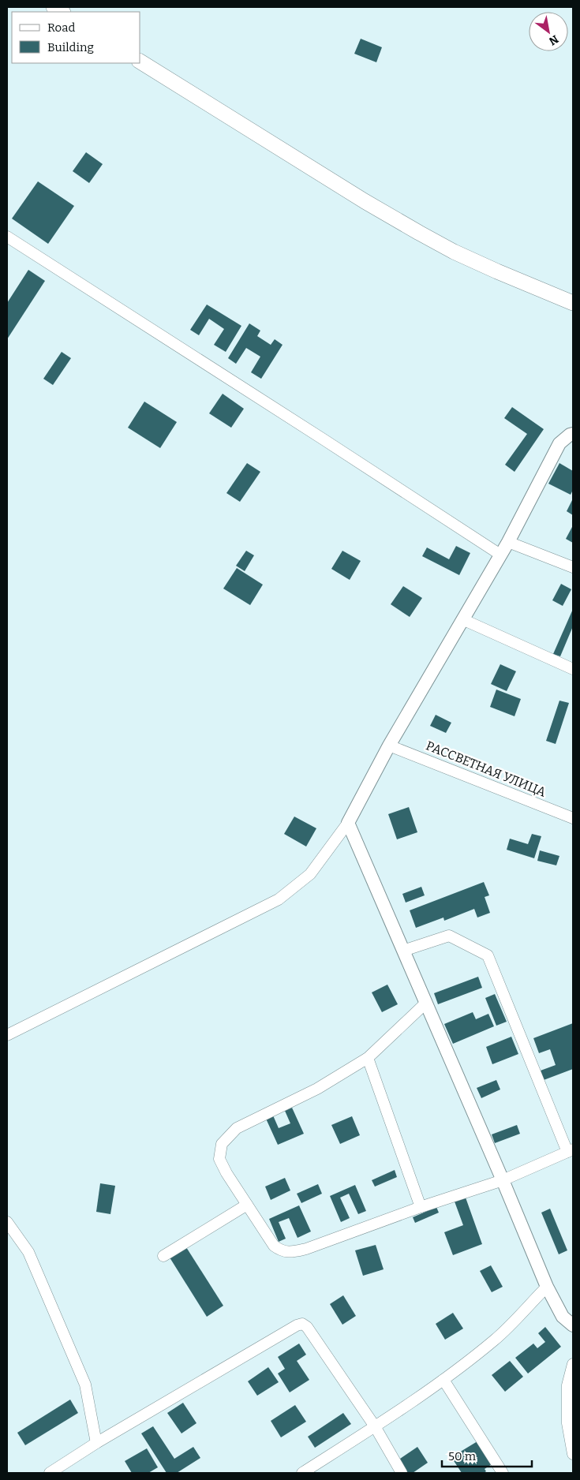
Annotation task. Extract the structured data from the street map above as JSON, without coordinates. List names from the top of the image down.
{
  "streets": {
    "street": ["РАССВЕТНАЯ УЛИЦА"]
  },
  "legend": ["Road", "Building"],
  "scale_bar": "50 m",
  "north": "bottom right"
}
